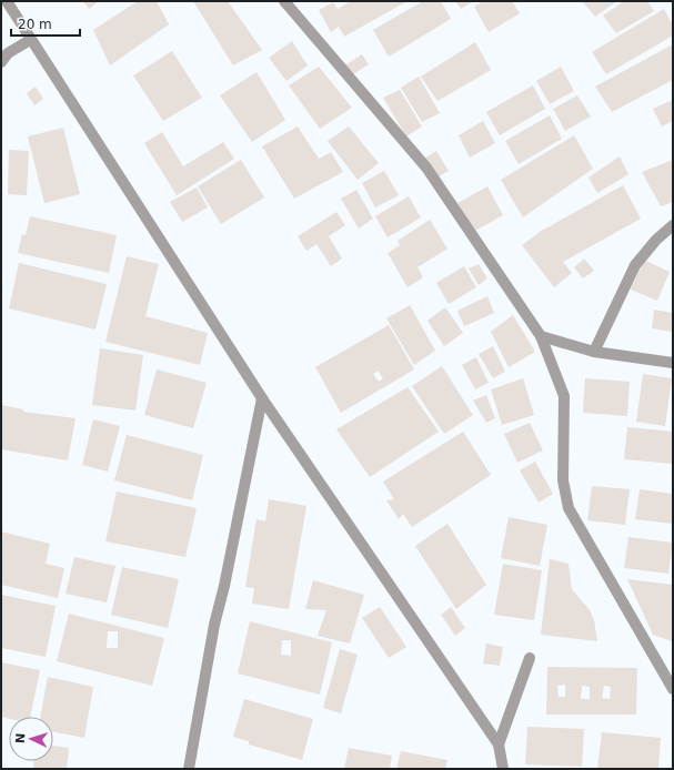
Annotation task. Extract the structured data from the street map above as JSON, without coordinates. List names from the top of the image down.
{
  "scale_bar": "20 m",
  "north": "left"
}
